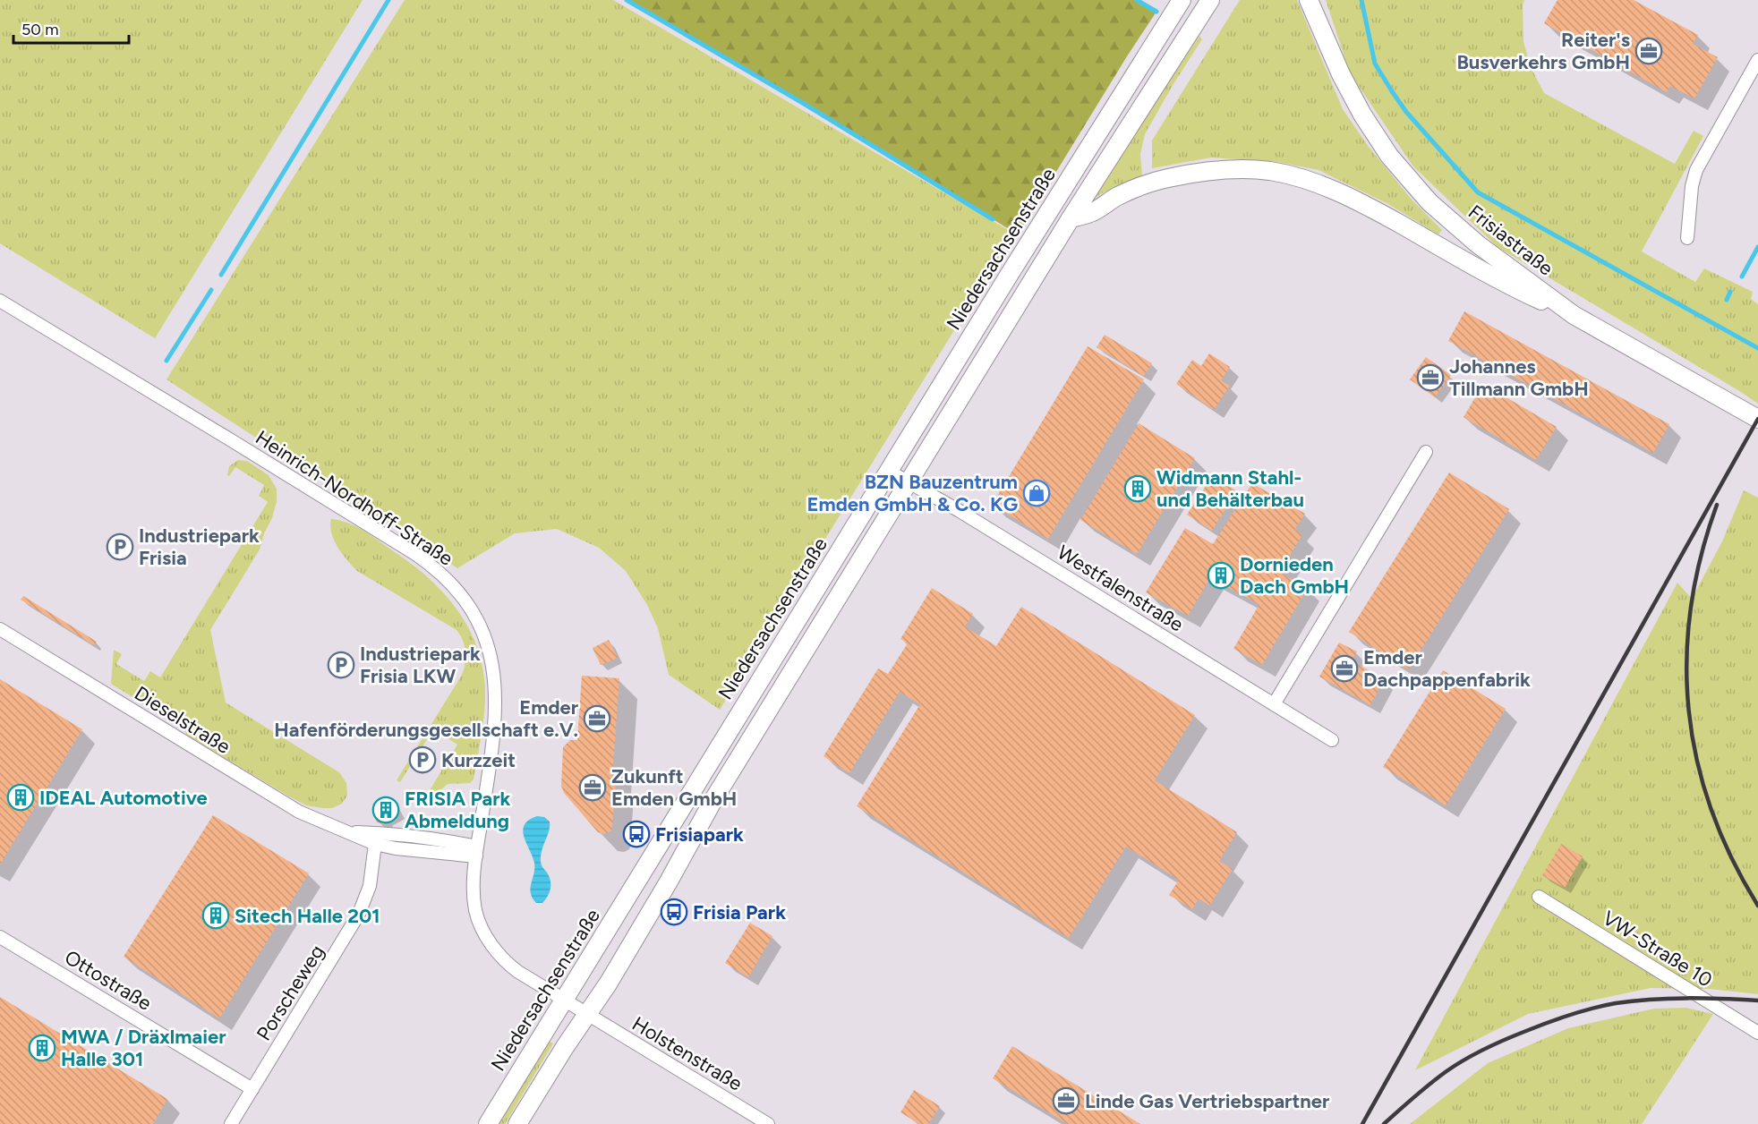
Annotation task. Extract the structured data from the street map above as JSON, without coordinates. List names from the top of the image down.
{
  "streets": {
    "main road": ["Frisiastraße", "Niedersachsenstraße"],
    "street": [
      "Heinrich-Nordhoff-Straße",
      "Westfalenstraße",
      "Dieselstraße",
      "VW-Straße 10",
      "Ottostraße",
      "Porscheweg",
      "Holstenstraße"
    ]
  },
  "crossings": [
    ["Niedersachsenstraße", "Heinrich-Nordhoff-Straße"],
    ["Niedersachsenstraße", "Westfalenstraße"],
    ["Niedersachsenstraße", "Holstenstraße"],
    ["Heinrich-Nordhoff-Straße", "Dieselstraße"],
    ["Heinrich-Nordhoff-Straße", "Holstenstraße"],
    ["Dieselstraße", "Porscheweg"],
    ["Ottostraße", "Porscheweg"]
  ],
  "places": {
    "office": [
      "Reiter's Busverkehrs GmbH",
      "Johannes Tillmann GmbH",
      "Emder Dachpappenfabrik",
      "Emder Hafenförderungsgesellschaft e.V.",
      "Zukunft Emden GmbH",
      "Linde Gas Vertriebspartner"
    ],
    "building": [
      "Widmann Stahl- und Behälterbau",
      "Dornieden Dach GmbH",
      "IDEAL Automotive",
      "FRISIA Park Abmeldung",
      "Sitech Halle 201",
      "MWA / Dräxlmaier Halle 301"
    ],
    "shop": ["BZN Bauzentrum Emden GmbH & Co. KG"],
    "parking": ["Industriepark Frisia", "Industriepark Frisia LKW", "Kurzzeit"],
    "bus stop": ["Frisiapark", "Frisia Park"]
  },
  "scale_bar": "50 m"
}
